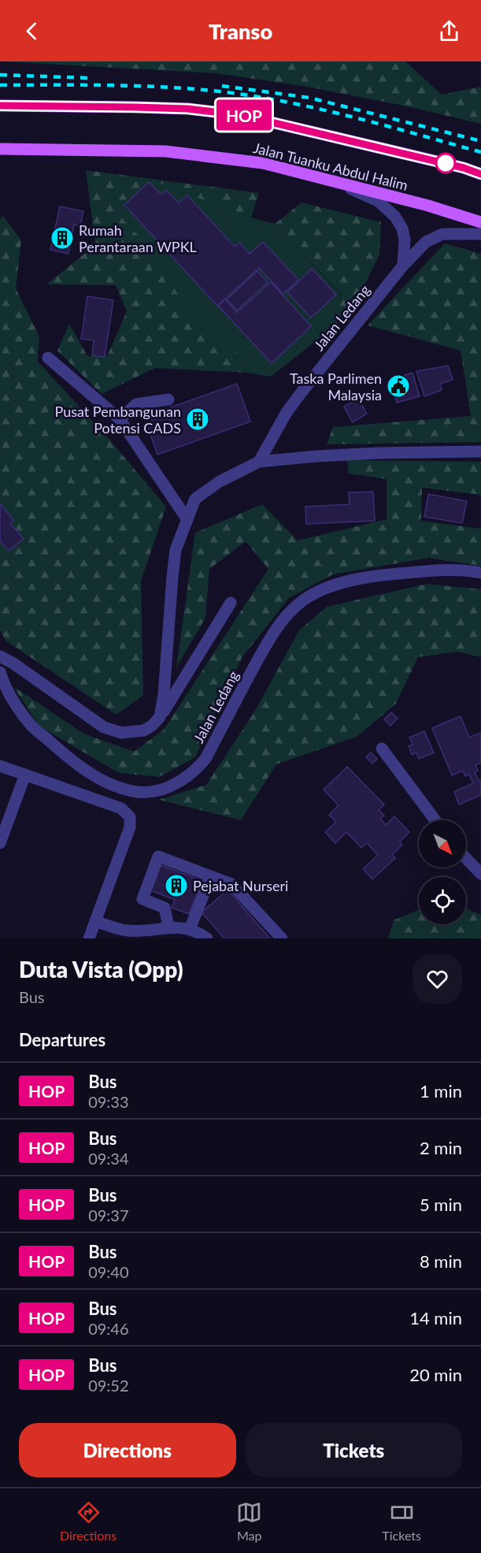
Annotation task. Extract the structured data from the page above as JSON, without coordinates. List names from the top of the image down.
{
  "streets": {
    "main road": ["Jalan Tuanku Abdul Halim"],
    "street": ["Jalan Ledang"]
  },
  "places": {
    "building": ["Rumah Perantaraan WPKL", "Pusat Pembangunan Potensi CADS", "Pejabat Nurseri"],
    "public building": ["Taska Parlimen Malaysia"]
  },
  "lines": ["bus line HOP"],
  "north": "bottom right",
  "page": {
    "header": "Transo",
    "on_map": "HOP",
    "heading": [
      ["Duta Vista (Opp)", "Bus"],
      "Departures"
    ],
    "list": [
      {
        "mark": "HOP",
        "name": "Bus",
        "note": "09:33",
        "value": "1 min"
      },
      {
        "mark": "HOP",
        "name": "Bus",
        "note": "09:34",
        "value": "2 min"
      },
      {
        "mark": "HOP",
        "name": "Bus",
        "note": "09:37",
        "value": "5 min"
      },
      {
        "mark": "HOP",
        "name": "Bus",
        "note": "09:40",
        "value": "8 min"
      },
      {
        "mark": "HOP",
        "name": "Bus",
        "note": "09:46",
        "value": "14 min"
      },
      {
        "mark": "HOP",
        "name": "Bus",
        "note": "09:52",
        "value": "20 min"
      }
    ],
    "buttons": ["Directions", "Tickets"],
    "tabs": ["Directions", "Map", "Tickets"]
  }
}
